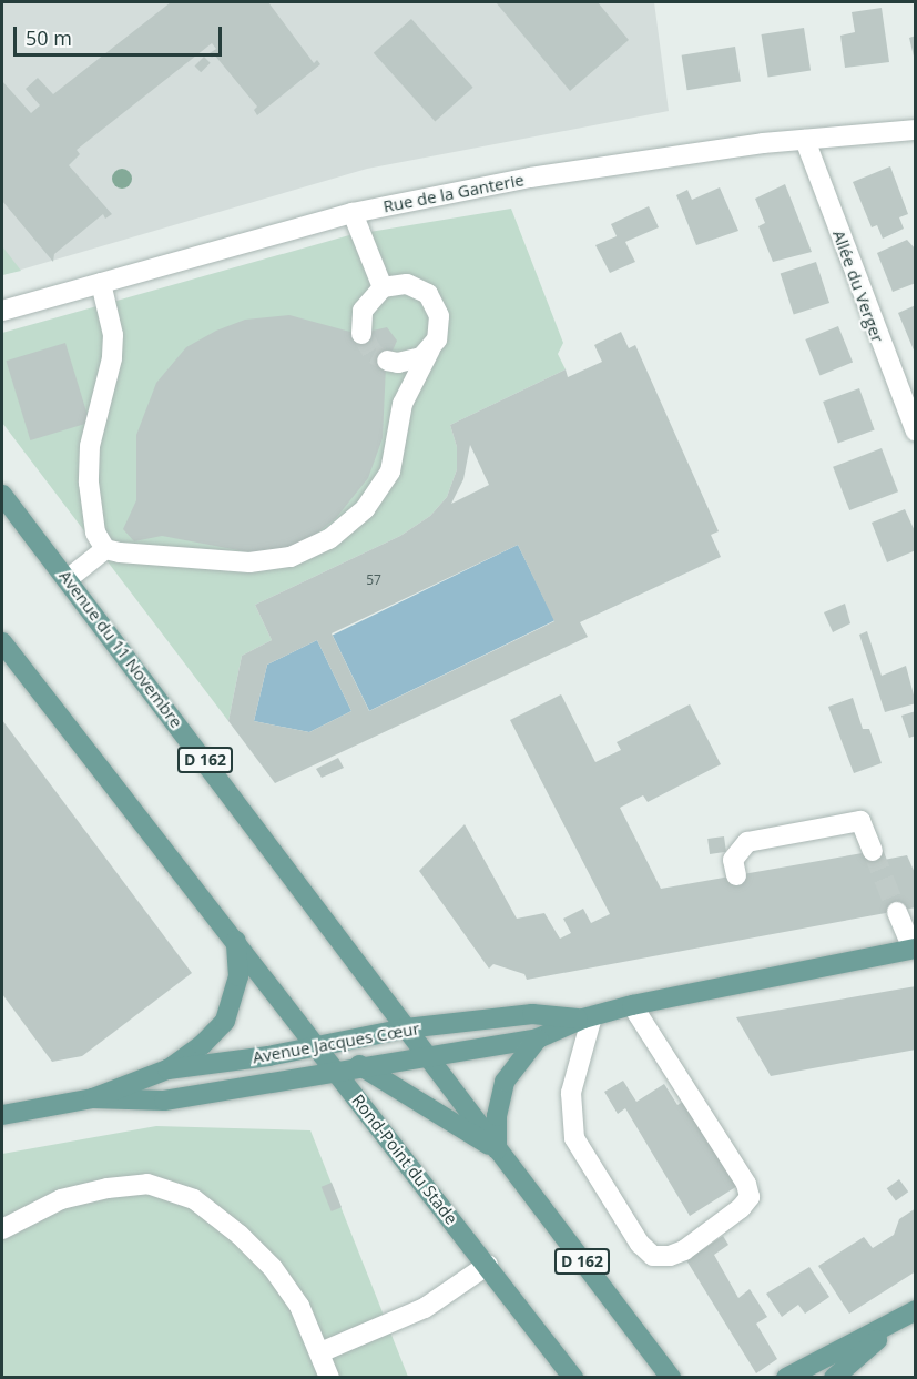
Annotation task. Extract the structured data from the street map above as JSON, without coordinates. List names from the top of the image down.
{
  "streets": {
    "main road": [
      "Avenue du 11 Novembre",
      "D 162",
      "Avenue Jacques Cœur",
      "Rond-Point du Stade"
    ],
    "street": ["Rue de la Ganterie", "Allée du Verger"]
  },
  "crossings": [
    ["Rue de la Ganterie", "Allée du Verger"],
    ["Avenue du 11 Novembre", "D 162"],
    ["Avenue du 11 Novembre", "Avenue Jacques Cœur"],
    ["D 162", "Avenue Jacques Cœur"],
    ["Avenue Jacques Cœur", "Rond-Point du Stade"]
  ],
  "house_numbers": ["57"],
  "scale_bar": "50 m"
}
